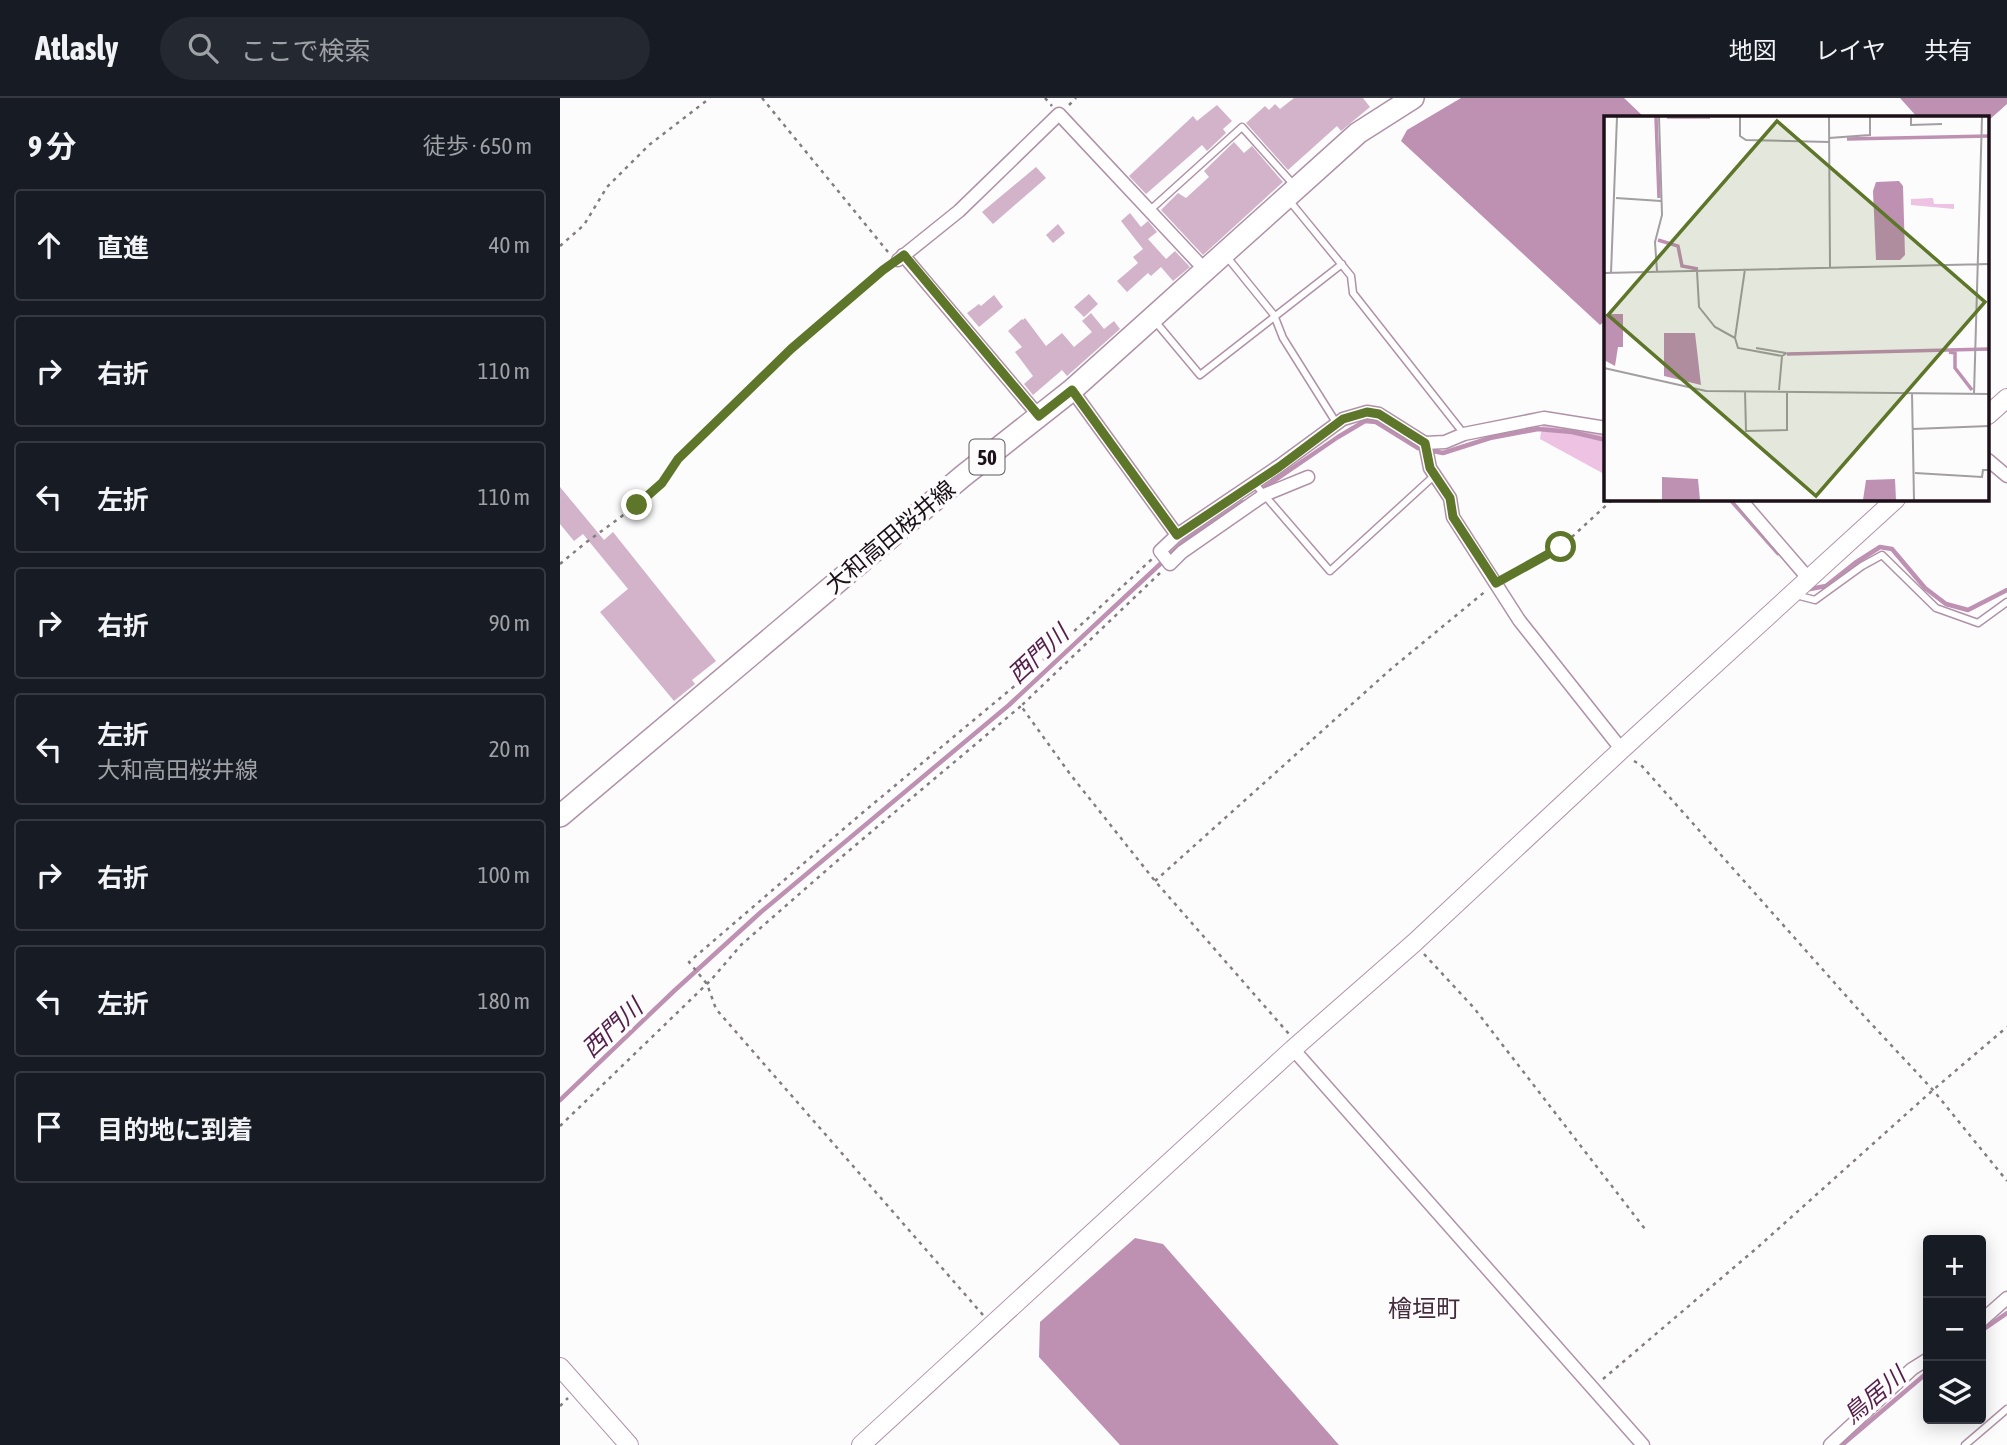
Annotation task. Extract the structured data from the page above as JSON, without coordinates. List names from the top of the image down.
{
  "streets": {
    "main road": ["50", "大和高田桜井線"]
  },
  "districts": ["檜垣町"],
  "water": ["西門川", "鳥居川"],
  "page": {
    "header": "Atlasly",
    "search": "ここで検索",
    "nav": ["地図", "レイヤ", "共有"],
    "heading": ["9 分", "徒歩 · 650 m"],
    "list": [
      ["直進", "40 m"],
      ["右折", "110 m"],
      ["左折", "110 m"],
      ["右折", "90 m"],
      ["左折", "大和高田桜井線", "20 m"],
      ["右折", "100 m"],
      ["左折", "180 m"],
      "目的地に到着"
    ],
    "map_buttons": ["+", "−"]
  }
}
